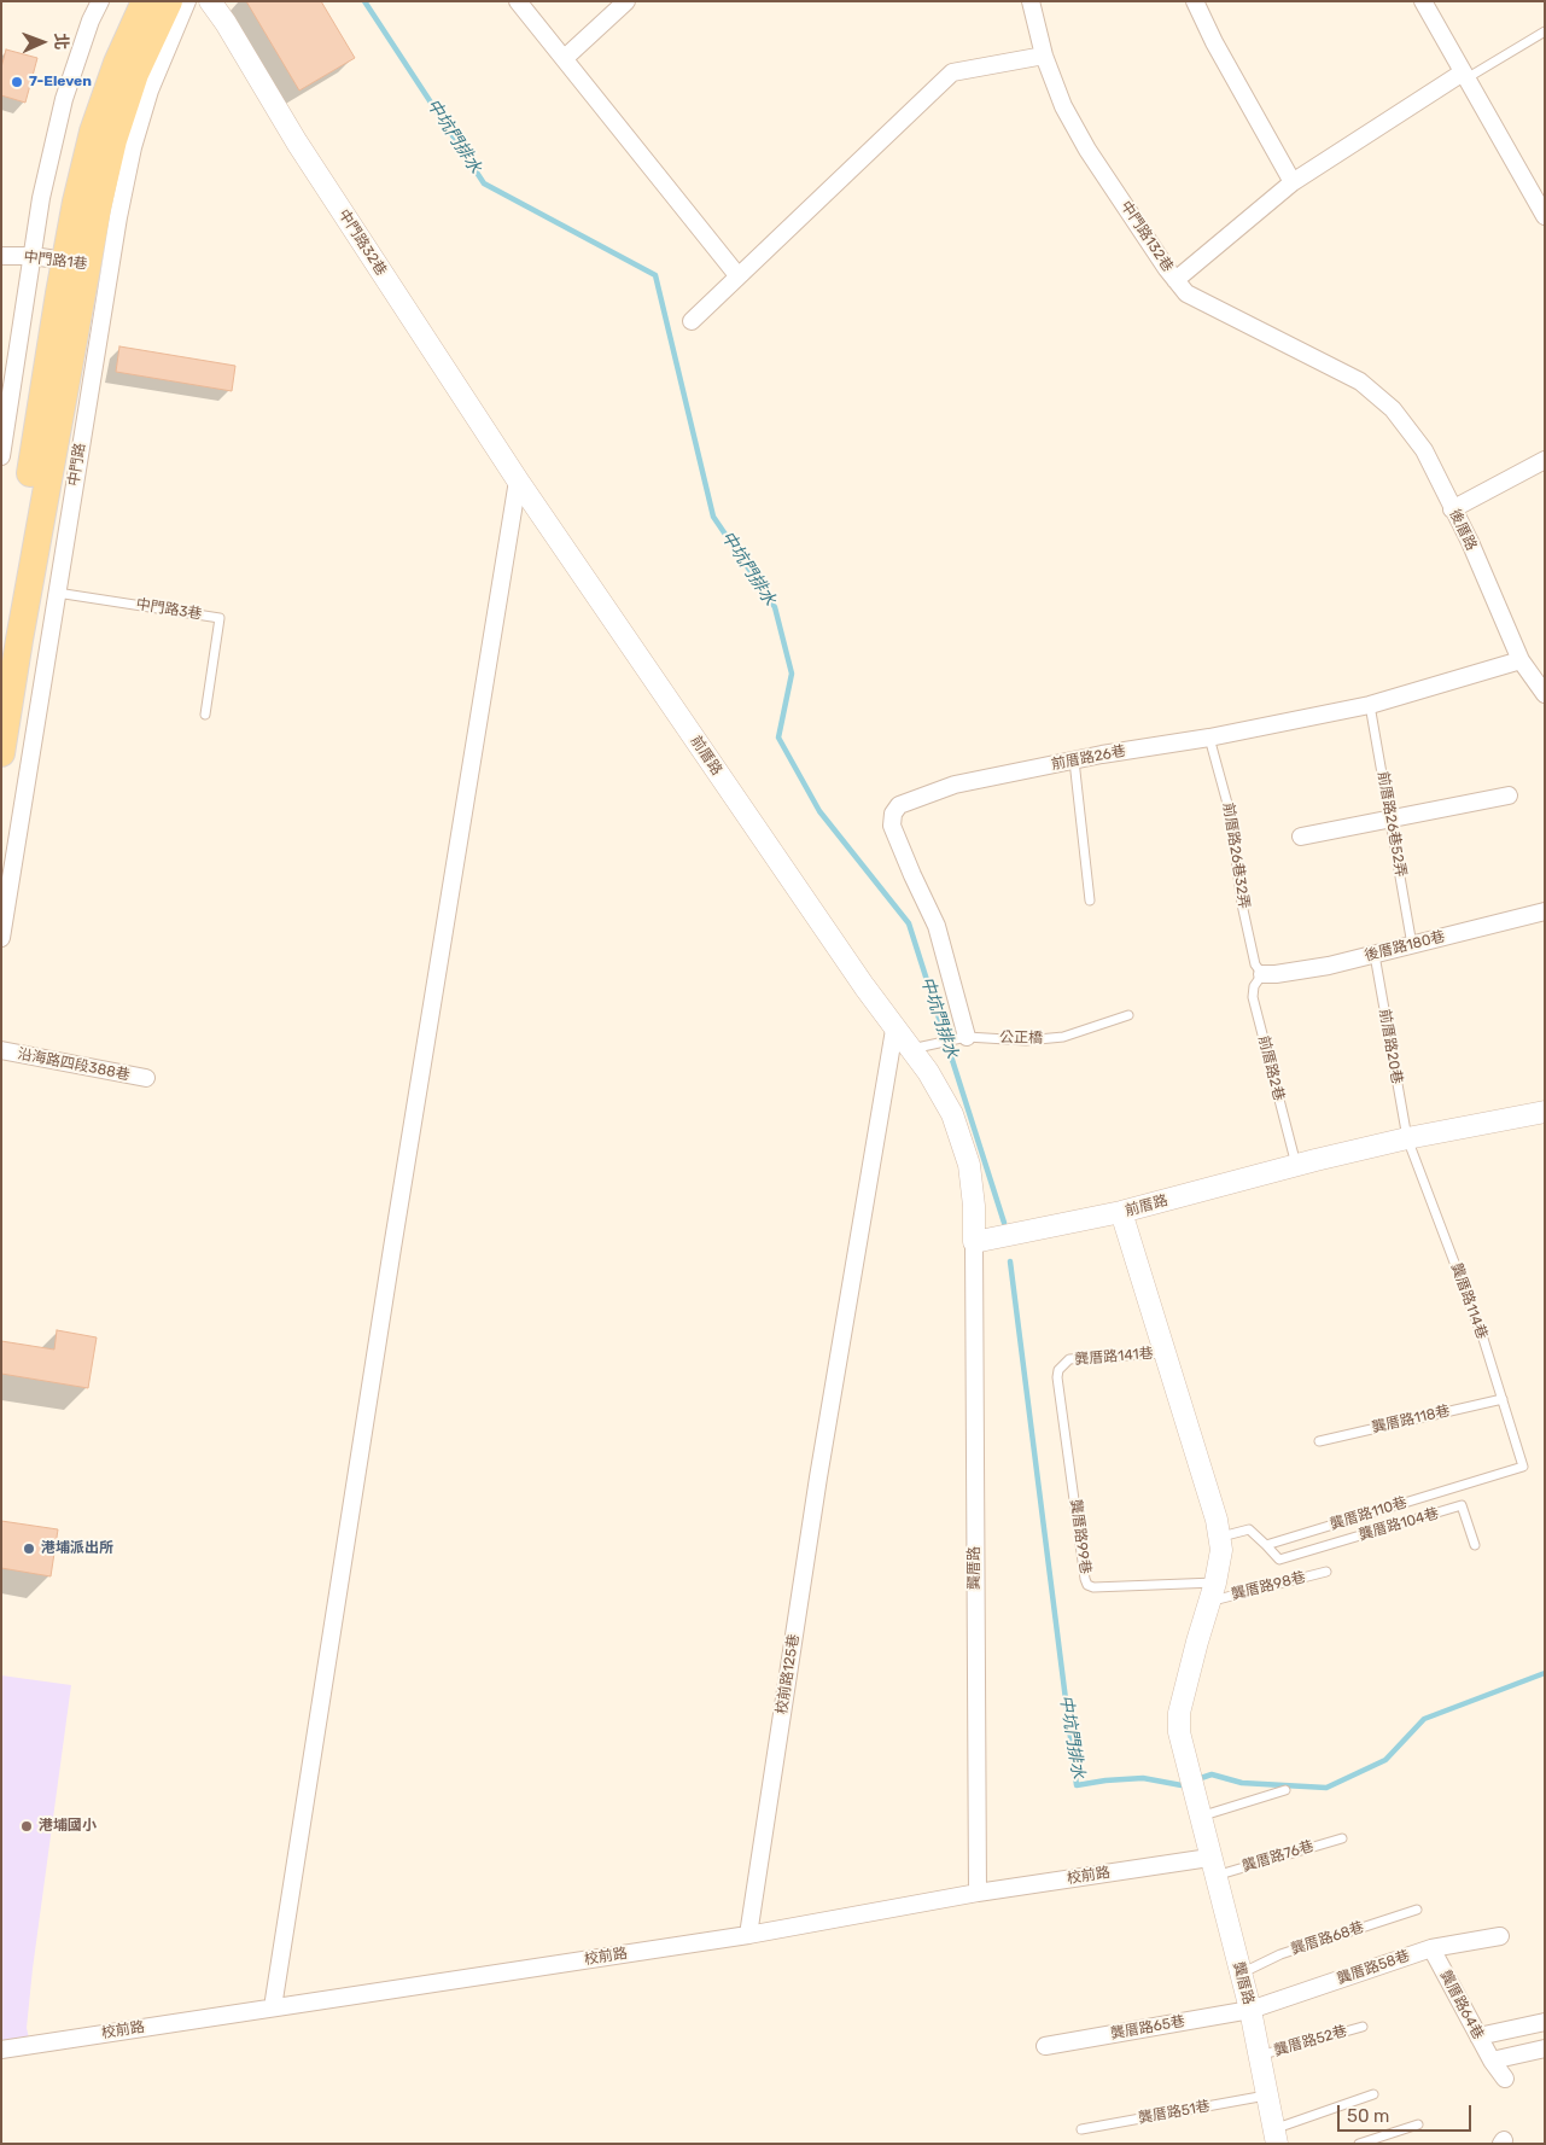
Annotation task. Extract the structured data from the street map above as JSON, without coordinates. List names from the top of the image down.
{
  "streets": {
    "main road": ["中門路"],
    "street": [
      "中門路132巷",
      "中門路32巷",
      "中門路1巷",
      "後厝路",
      "前厝路",
      "前厝路26巷",
      "後厝路180巷",
      "沿海路四段388巷",
      "龔厝路",
      "校前路125巷",
      "校前路",
      "龔厝路58巷",
      "龔厝路64巷",
      "龔厝路65巷"
    ],
    "lane": [
      "中門路3巷",
      "前厝路26巷52弄",
      "前厝路26巷32弄",
      "公正橋",
      "前厝路20巷",
      "前厝路2巷",
      "龔厝路114巷",
      "龔厝路141巷",
      "龔厝路118巷",
      "龔厝路110巷",
      "龔厝路104巷",
      "龔厝路99巷",
      "龔厝路98巷",
      "龔厝路76巷",
      "龔厝路68巷",
      "龔厝路52巷",
      "龔厝路51巷"
    ]
  },
  "crossings": [
    ["中門路132巷", "後厝路"],
    ["中門路32巷", "前厝路"],
    ["中門路1巷", "中門路"],
    ["中門路", "中門路3巷"],
    ["後厝路", "前厝路26巷"],
    ["前厝路", "公正橋"],
    ["前厝路", "前厝路20巷"],
    ["前厝路", "前厝路2巷"],
    ["前厝路", "龔厝路114巷"],
    ["前厝路", "龔厝路"],
    ["前厝路", "校前路125巷"],
    ["前厝路26巷", "前厝路26巷52弄"],
    ["前厝路26巷", "前厝路26巷32弄"],
    ["前厝路26巷", "公正橋"],
    ["前厝路26巷52弄", "後厝路180巷"],
    ["前厝路26巷32弄", "後厝路180巷"],
    ["前厝路26巷32弄", "前厝路2巷"],
    ["後厝路180巷", "前厝路20巷"],
    ["後厝路180巷", "前厝路2巷"],
    ["前厝路20巷", "龔厝路114巷"],
    ["龔厝路114巷", "龔厝路118巷"],
    ["龔厝路114巷", "龔厝路110巷"],
    ["龔厝路141巷", "龔厝路99巷"],
    ["龔厝路110巷", "龔厝路104巷"],
    ["龔厝路99巷", "龔厝路"],
    ["龔厝路99巷", "龔厝路98巷"],
    ["龔厝路", "龔厝路98巷"],
    ["龔厝路", "龔厝路76巷"],
    ["龔厝路", "校前路"],
    ["龔厝路", "龔厝路68巷"],
    ["龔厝路", "龔厝路58巷"],
    ["龔厝路", "龔厝路65巷"],
    ["龔厝路", "龔厝路52巷"],
    ["龔厝路", "龔厝路51巷"],
    ["校前路125巷", "校前路"],
    ["龔厝路76巷", "校前路"],
    ["龔厝路58巷", "龔厝路64巷"],
    ["龔厝路58巷", "龔厝路65巷"]
  ],
  "water": ["中坑門排水"],
  "places": ["7-Eleven", "港埔派出所", "港埔國小"],
  "scale_bar": "50 m",
  "north": "right"
}
